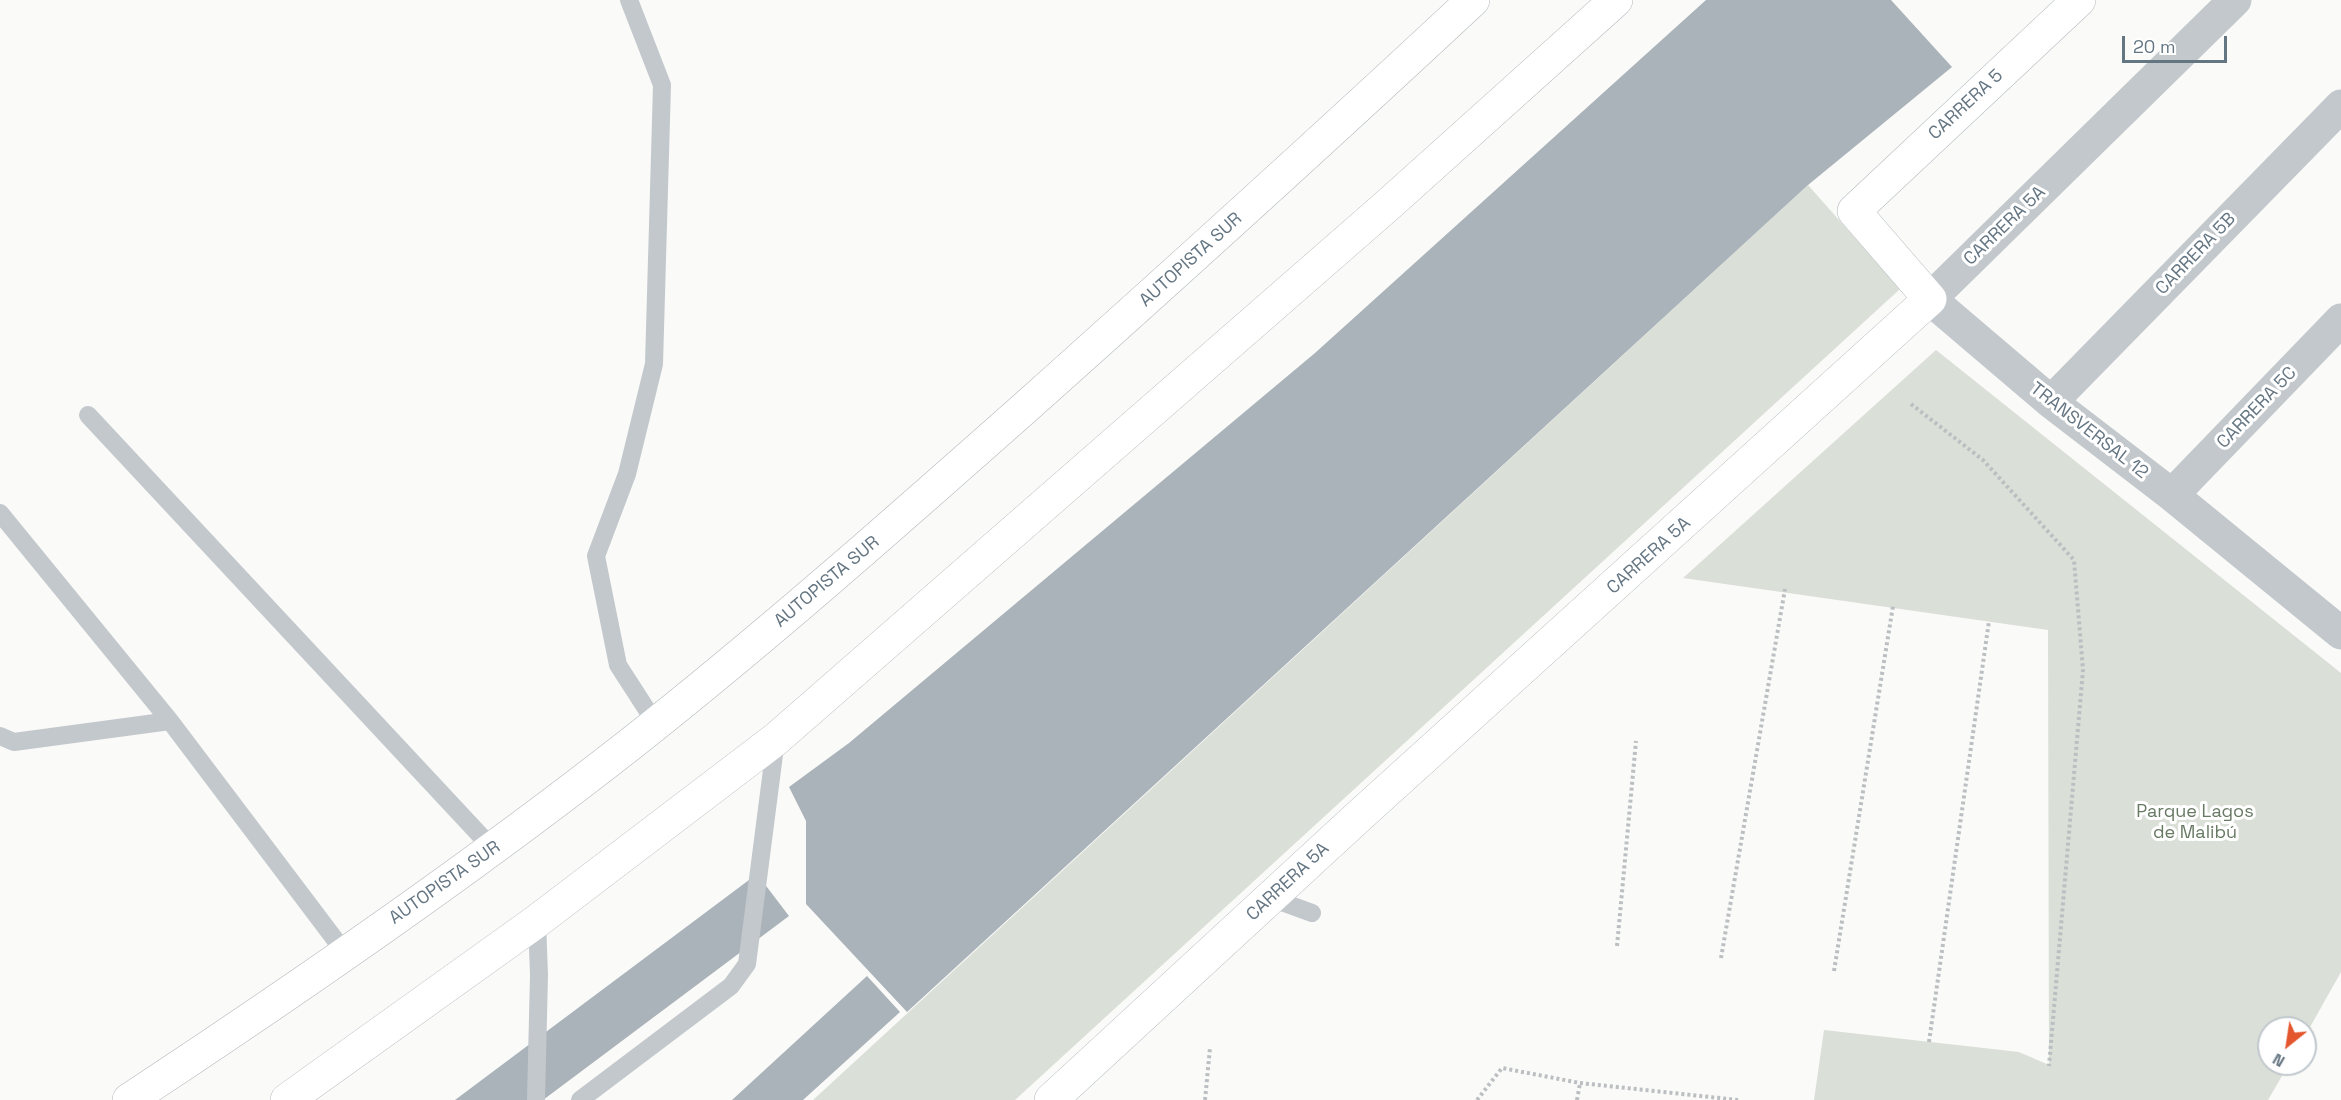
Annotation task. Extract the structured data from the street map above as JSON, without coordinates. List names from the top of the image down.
{
  "streets": {
    "main road": [
      "CARRERA 5",
      "CARRERA 5A",
      "AUTOPISTA SUR",
      "TRANSVERSAL 12"
    ],
    "street": ["CARRERA 5B", "CARRERA 5C"]
  },
  "crossings": [
    ["CARRERA 5", "TRANSVERSAL 12"],
    ["CARRERA 5A", "TRANSVERSAL 12"],
    ["CARRERA 5B", "TRANSVERSAL 12"],
    ["CARRERA 5C", "TRANSVERSAL 12"]
  ],
  "parks": ["Parque Lagos de Malibú"],
  "scale_bar": "20 m",
  "north": "bottom left"
}
